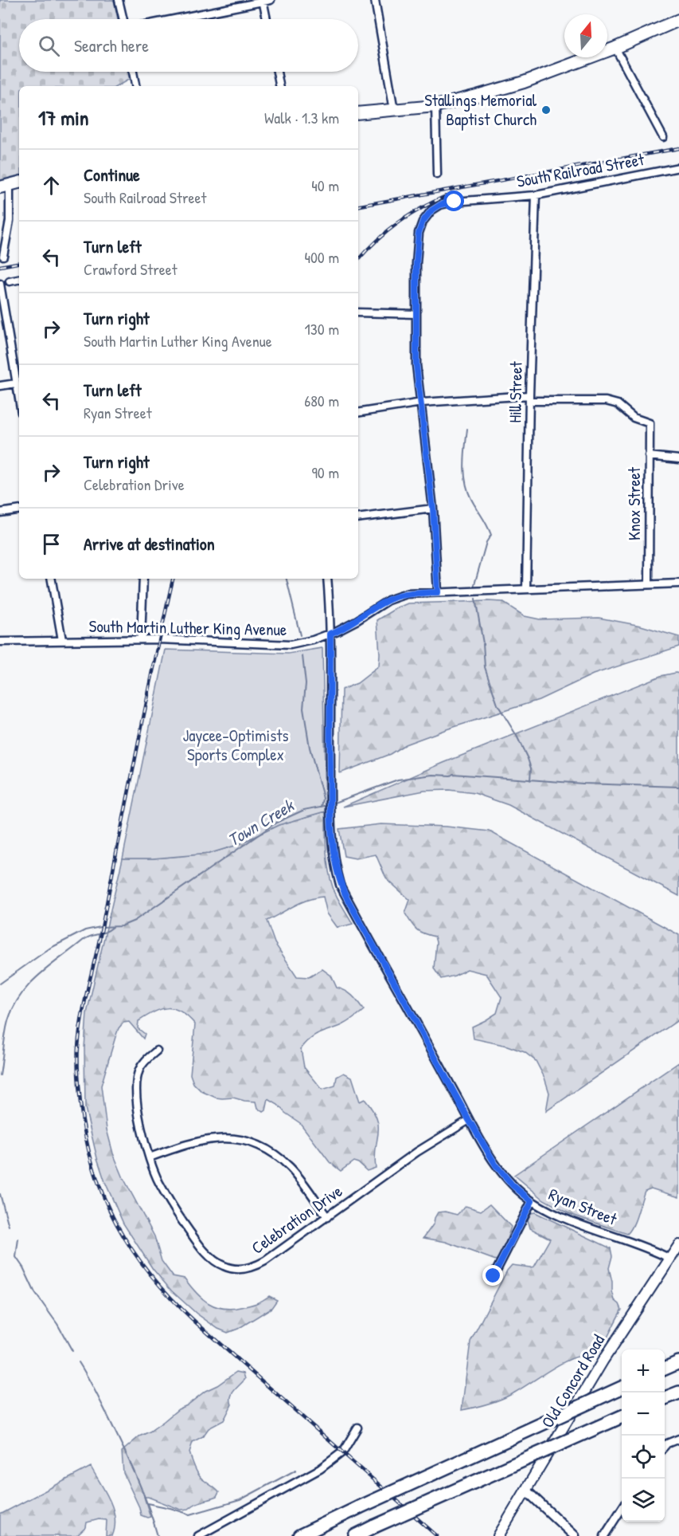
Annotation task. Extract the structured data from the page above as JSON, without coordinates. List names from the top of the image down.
{
  "streets": {
    "main road": ["Old Concord Road"],
    "street": [
      "South Railroad Street",
      "Hill Street",
      "Knox Street",
      "South Martin Luther King Avenue",
      "Ryan Street",
      "Celebration Drive"
    ]
  },
  "crossings": [
    ["South Railroad Street", "Hill Street"],
    ["Hill Street", "Knox Street"],
    ["Hill Street", "South Martin Luther King Avenue"],
    ["Knox Street", "South Martin Luther King Avenue"],
    ["South Martin Luther King Avenue", "Ryan Street"],
    ["Ryan Street", "Celebration Drive"],
    ["Ryan Street", "Old Concord Road"]
  ],
  "water": ["Town Creek"],
  "parks": ["Jaycee-Optimists Sports Complex"],
  "places": ["Stallings Memorial Baptist Church"],
  "north": "top",
  "page": {
    "search": "Search here",
    "heading": ["17 min", "Walk · 1.3 km"],
    "list": [
      ["Continue", "South Railroad Street", "40 m"],
      ["Turn left", "Crawford Street", "400 m"],
      ["Turn right", "South Martin Luther King Avenue", "130 m"],
      ["Turn left", "Ryan Street", "680 m"],
      ["Turn right", "Celebration Drive", "90 m"],
      "Arrive at destination"
    ],
    "map_buttons": ["+", "−"]
  }
}
